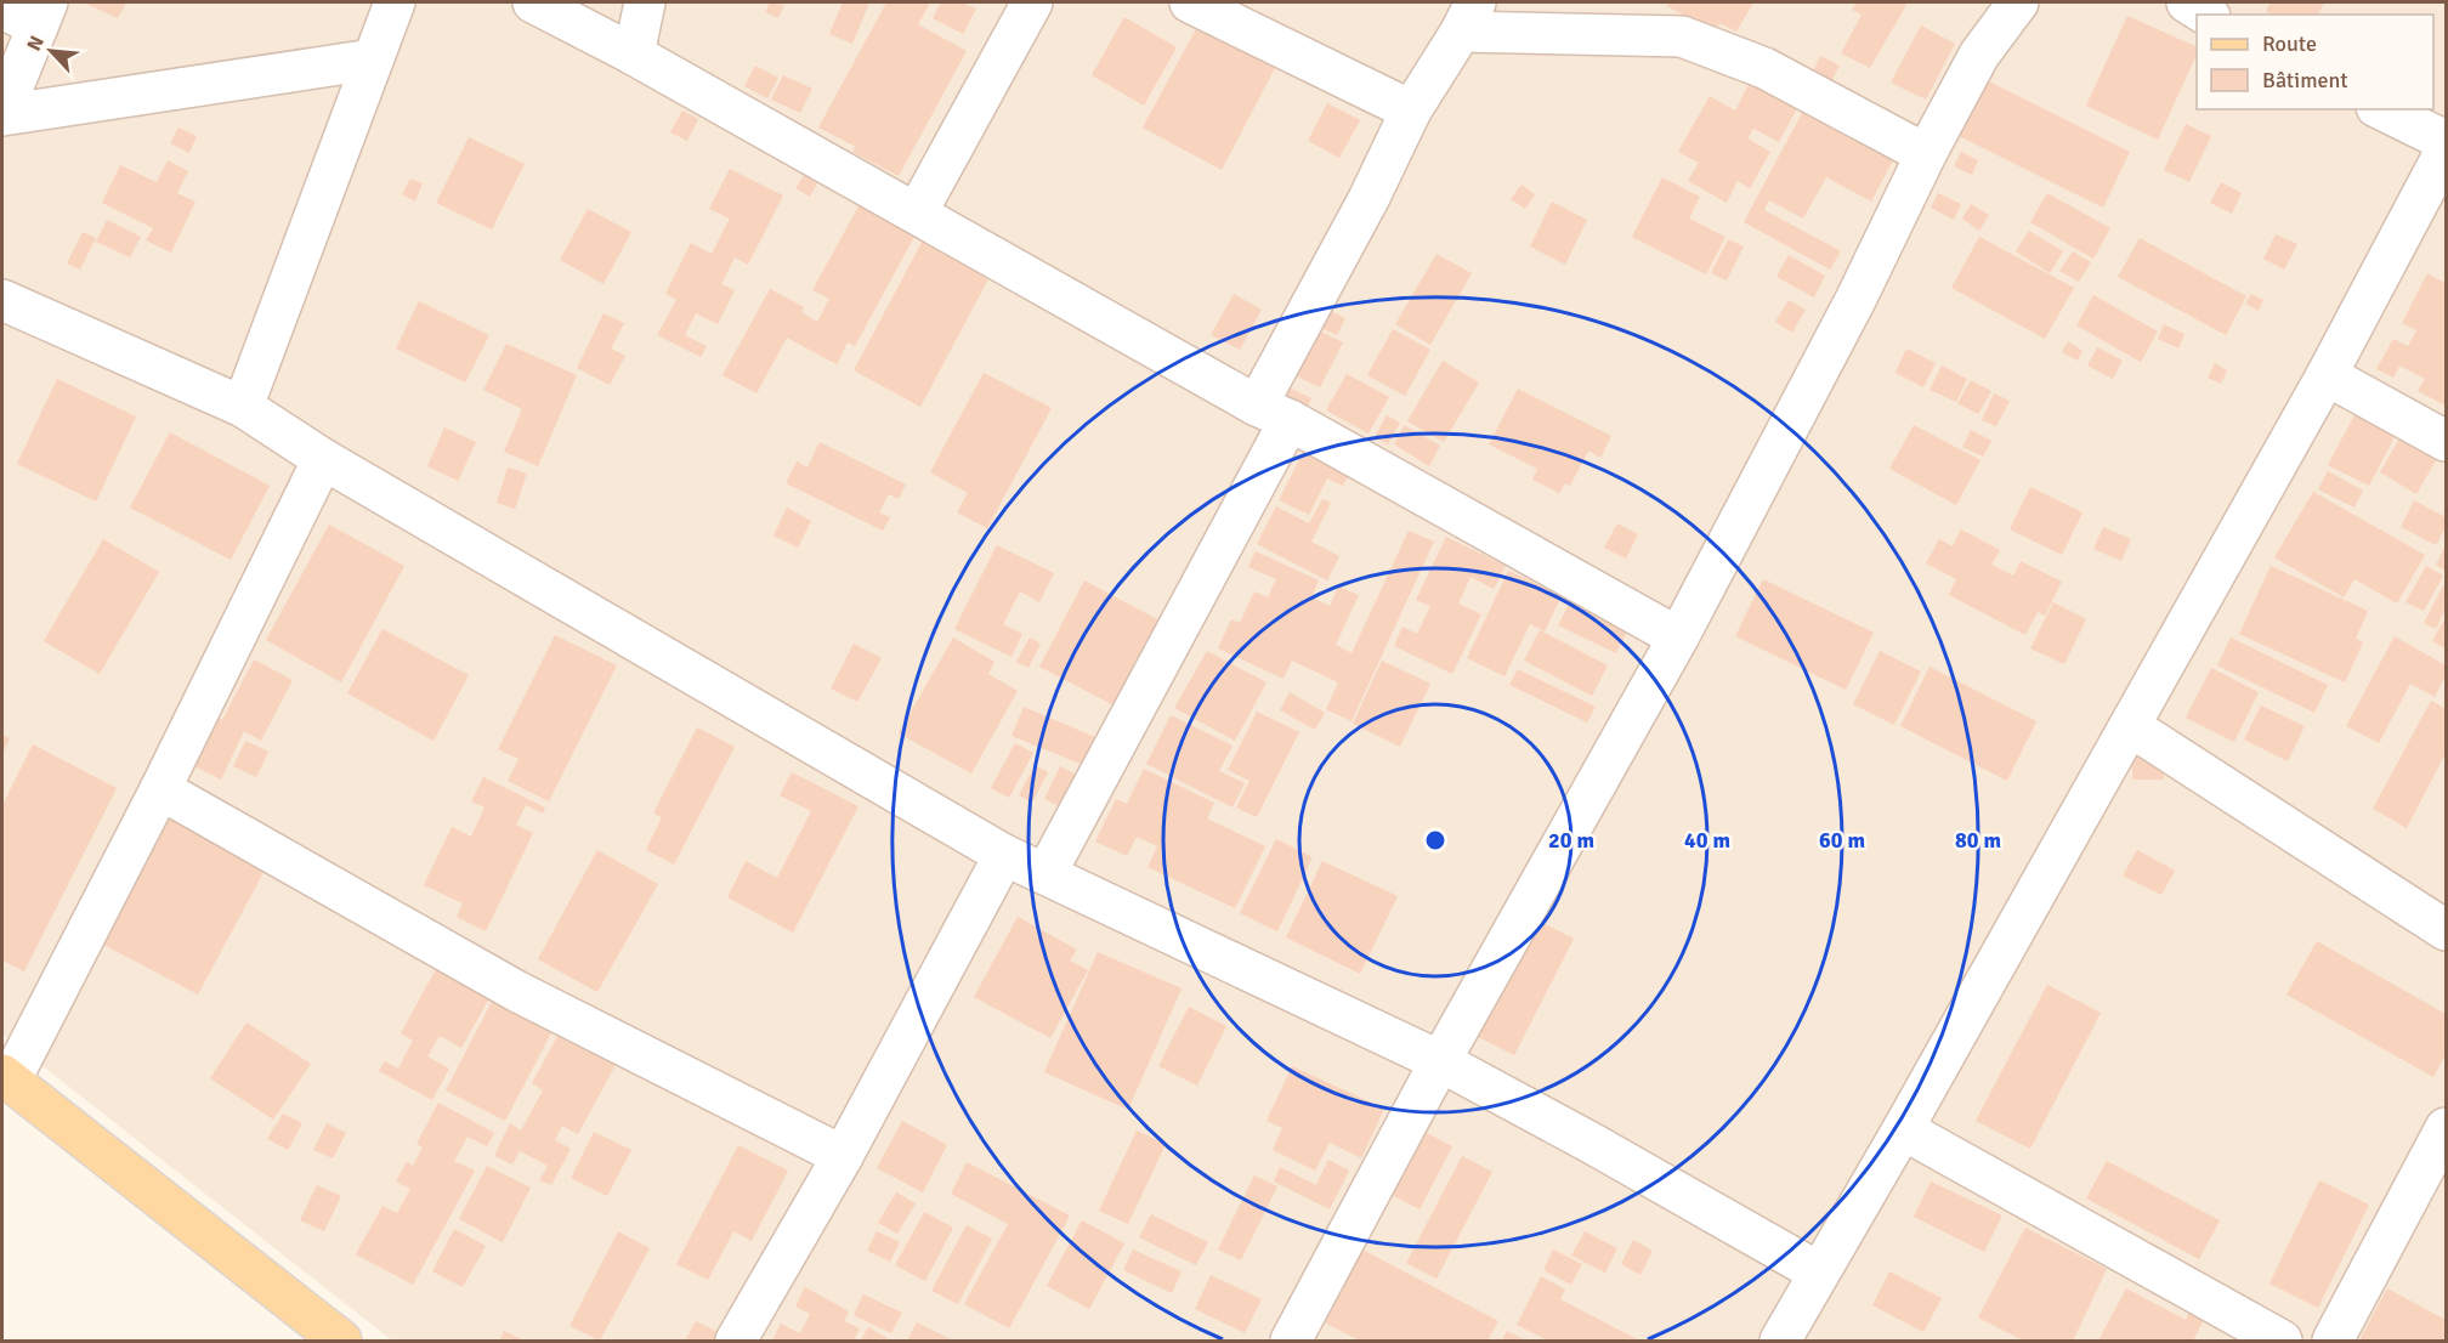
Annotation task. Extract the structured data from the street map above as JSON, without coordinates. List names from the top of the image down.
{
  "legend": ["Route", "Bâtiment"],
  "north": "top left",
  "rings": [
    "20 m",
    "40 m",
    "60 m",
    "80 m"
  ]
}
